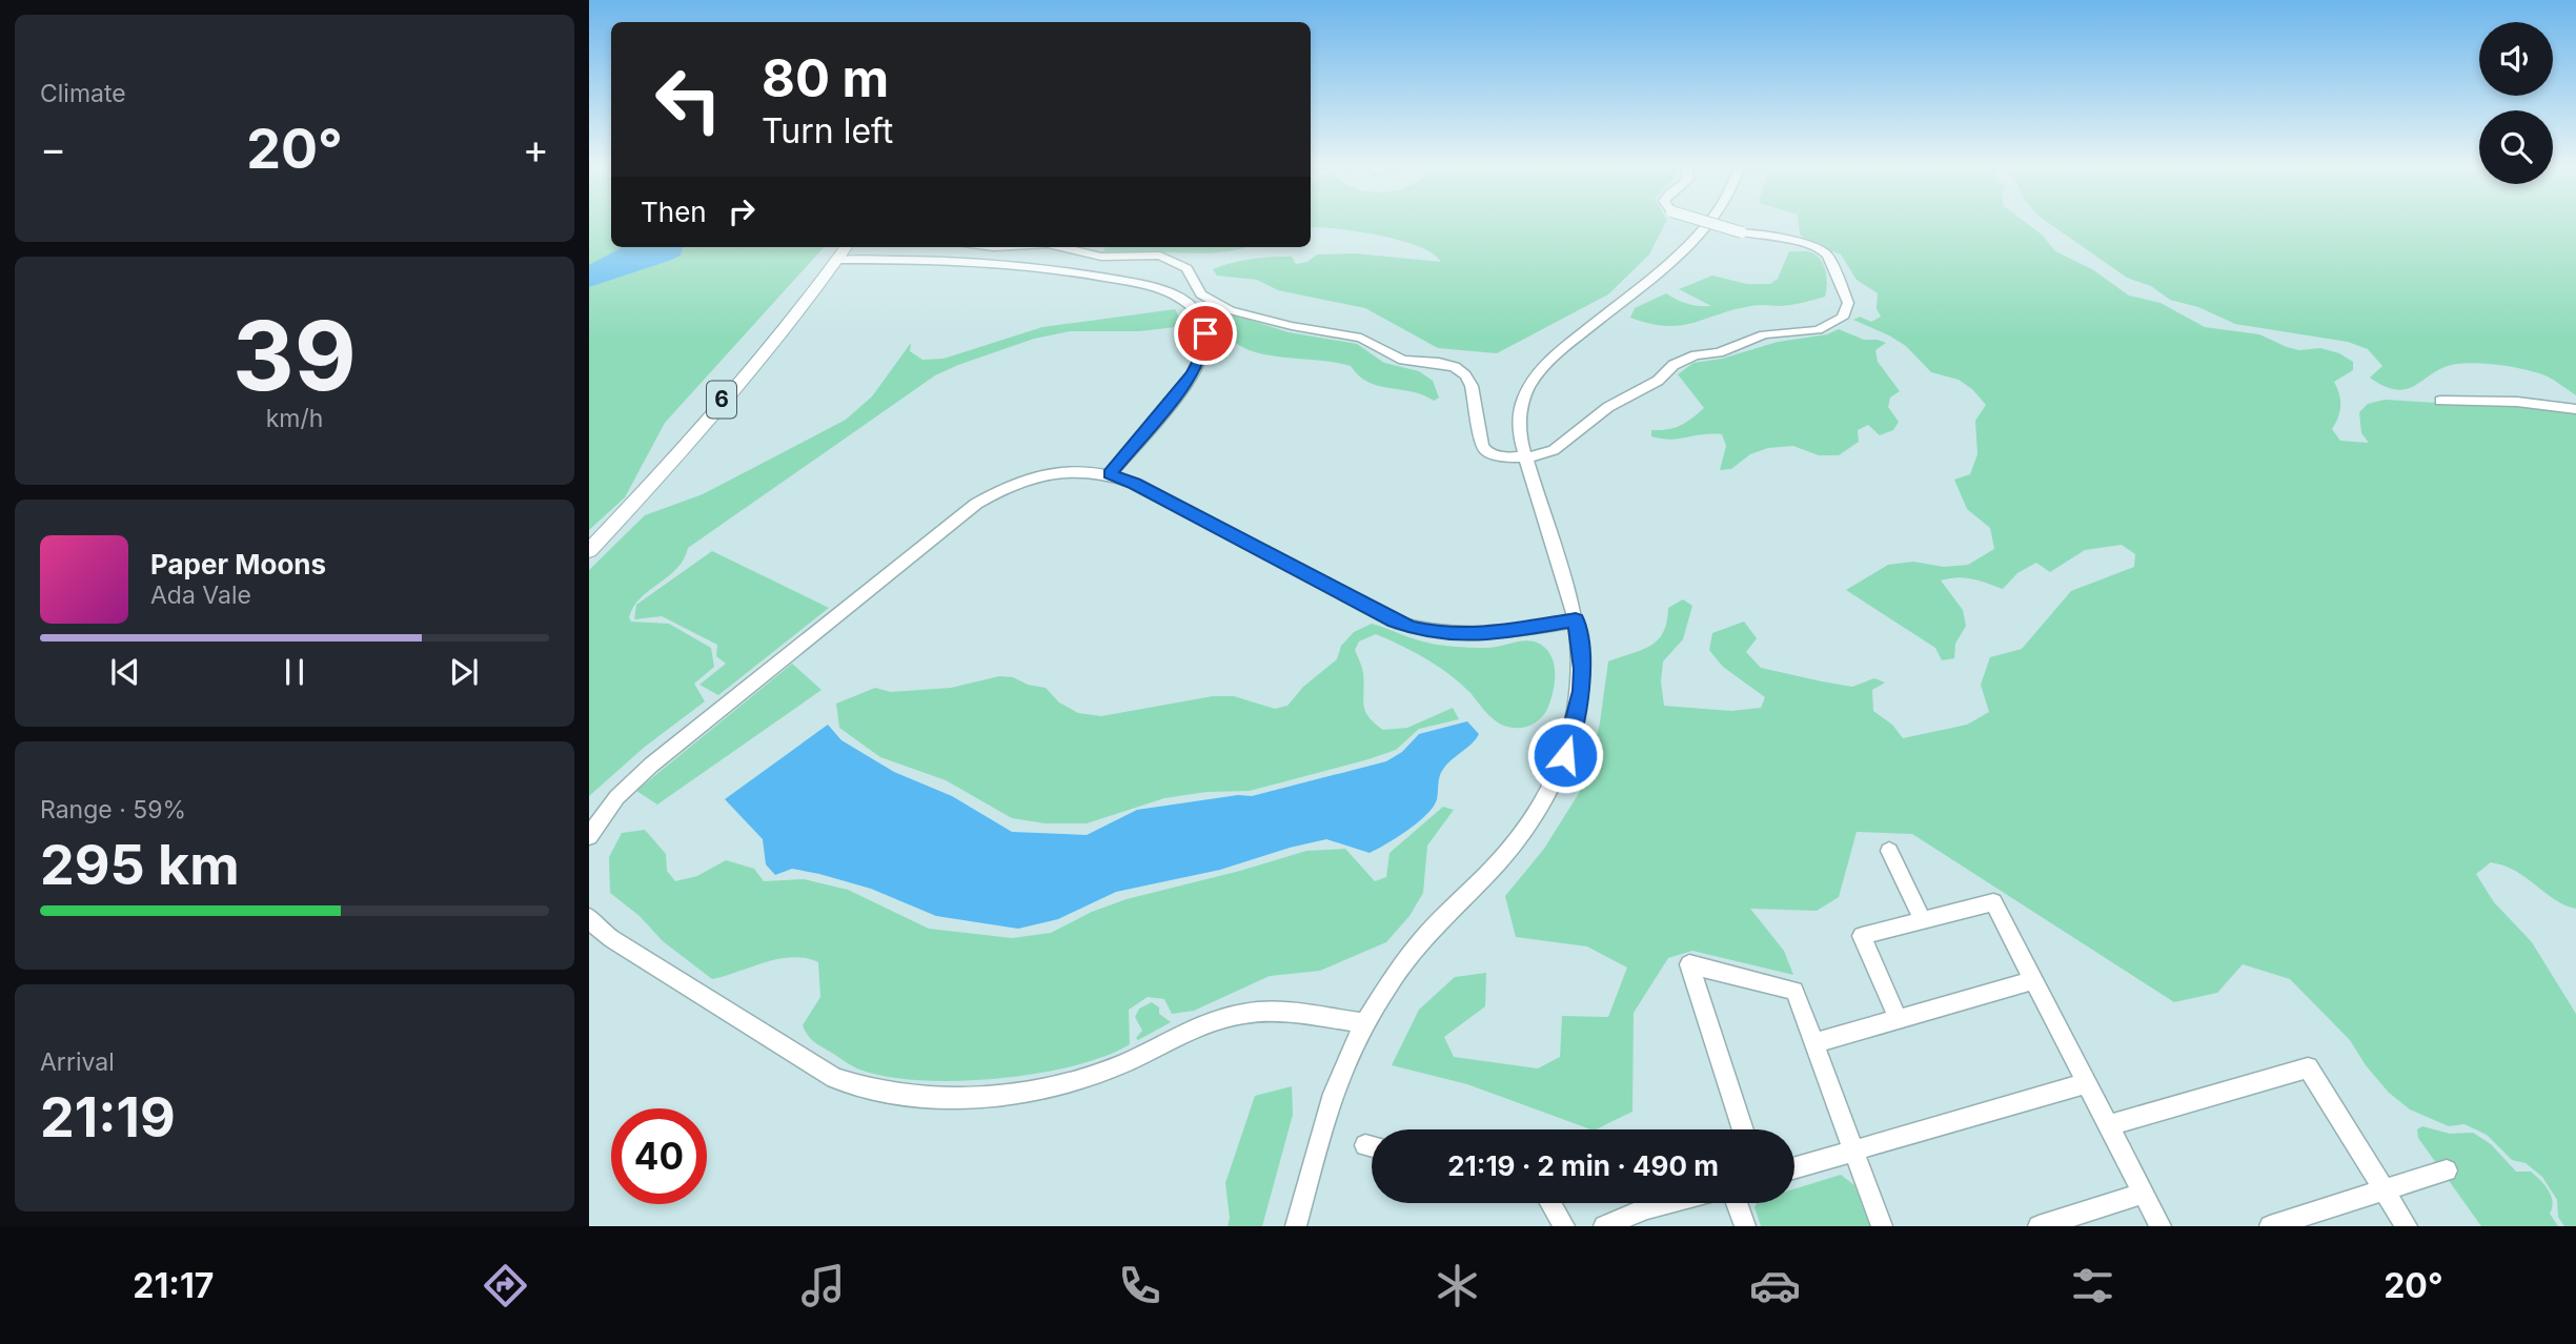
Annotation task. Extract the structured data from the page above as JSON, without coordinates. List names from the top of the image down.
{
  "streets": {
    "main road": ["6"]
  },
  "page": {
    "tile": [
      "Climate",
      ["39", "km/h"],
      ["Range · 59%", "295 km"],
      ["Arrival", "21:19"]
    ],
    "turn": ["80 m", "Turn left"],
    "heat": ["−", "20°", "+"],
    "then": "Then",
    "song": ["Paper Moons", "Ada Vale"],
    "limit": "40",
    "trip": "21:19 · 2 min · 490 m",
    "tabs": ["21:17", "20°"]
  }
}
